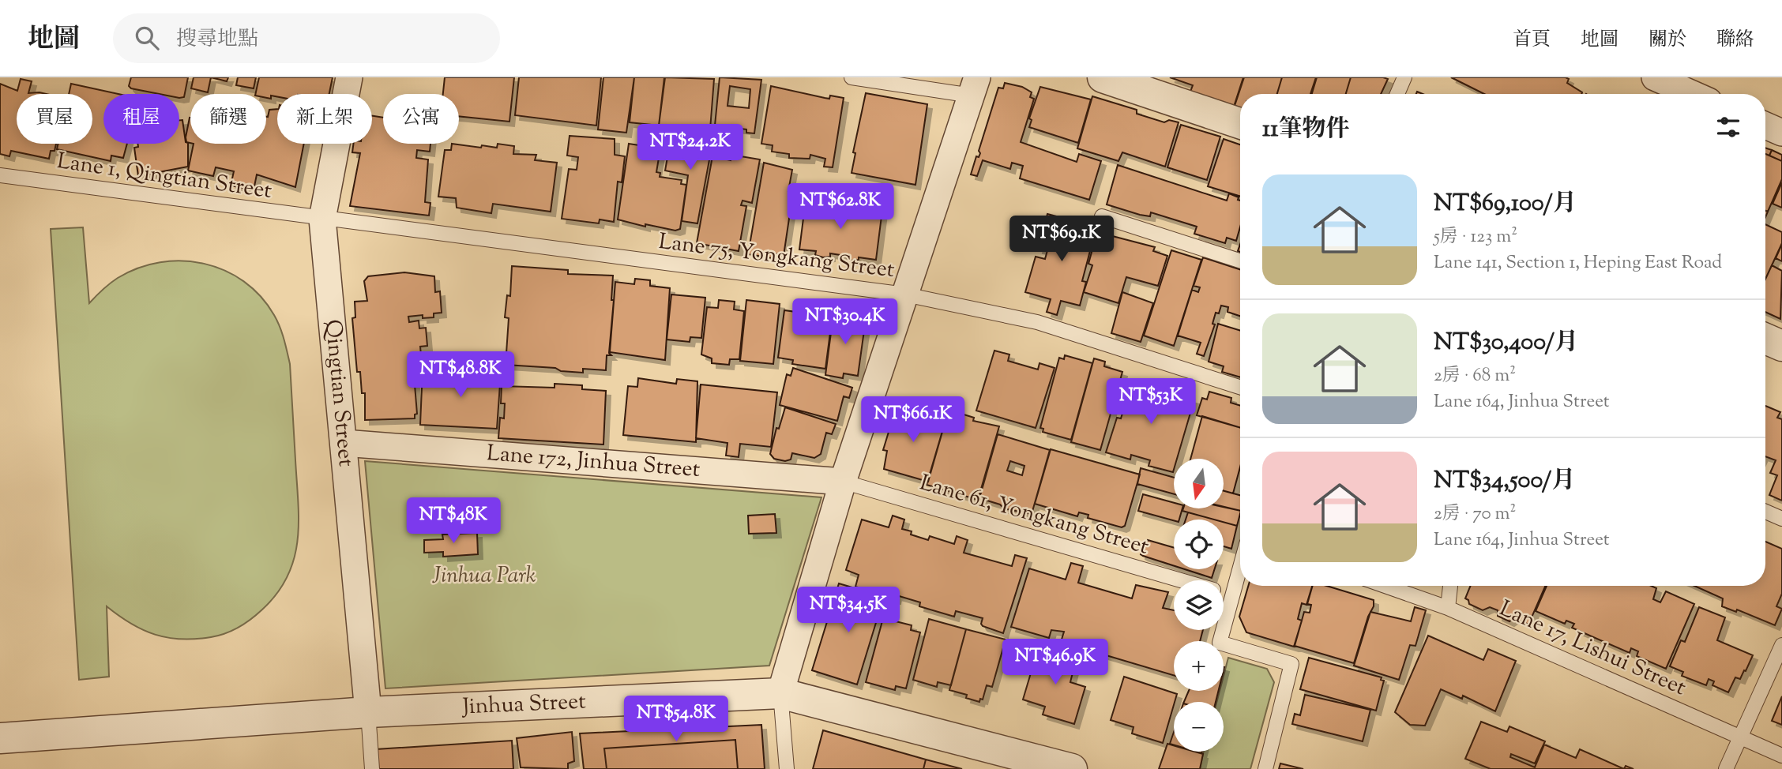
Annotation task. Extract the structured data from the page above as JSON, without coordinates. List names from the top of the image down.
{
  "streets": {
    "street": ["Qingtian Street", "Lane 172, Jinhua Street", "Jinhua Street"],
    "lane": [
      "Lane 1, Qingtian Street",
      "Lane 75, Yongkang Street",
      "Lane 61, Yongkang Street",
      "Lane 17, Lishui Street"
    ]
  },
  "crossings": [
    ["Lane 1, Qingtian Street", "Lane 75, Yongkang Street"],
    ["Lane 1, Qingtian Street", "Qingtian Street"],
    ["Lane 75, Yongkang Street", "Qingtian Street"],
    ["Qingtian Street", "Lane 172, Jinhua Street"],
    ["Qingtian Street", "Jinhua Street"],
    ["Lane 172, Jinhua Street", "Lane 61, Yongkang Street"]
  ],
  "parks": ["Jinhua Park"],
  "north": "bottom",
  "page": {
    "header": "地圖",
    "search": "搜尋地點",
    "nav": [
      "首頁",
      "地圖",
      "關於",
      "聯絡"
    ],
    "chip": [
      "買屋",
      "租屋",
      "篩選",
      "新上架",
      "公寓"
    ],
    "heading": "11筆物件",
    "price": [
      "NT$24.2K",
      "NT$62.8K",
      "NT$69.1K",
      "NT$30.4K",
      "NT$48.8K",
      "NT$53K",
      "NT$66.1K",
      "NT$48K",
      "NT$34.5K",
      "NT$46.9K",
      "NT$54.8K"
    ],
    "list": [
      {
        "name": "NT$69,100/月",
        "note": "5房 · 123 m² · Lane 141, Section 1, Heping East Road"
      },
      {
        "name": "NT$30,400/月",
        "note": "2房 · 68 m² · Lane 164, Jinhua Street"
      },
      {
        "name": "NT$34,500/月",
        "note": "2房 · 70 m² · Lane 164, Jinhua Street"
      }
    ],
    "map_buttons": ["+", "−"]
  }
}
